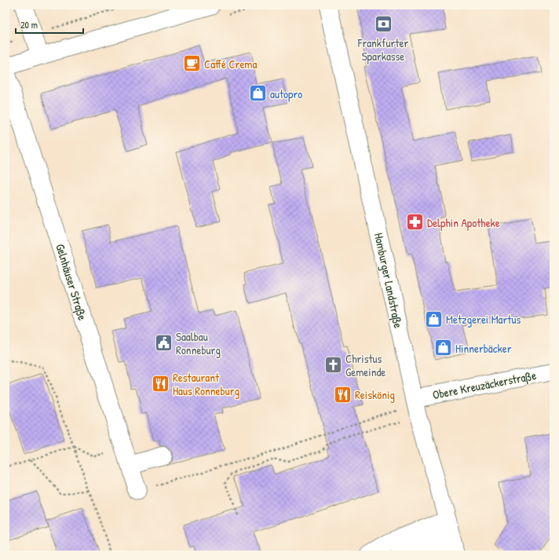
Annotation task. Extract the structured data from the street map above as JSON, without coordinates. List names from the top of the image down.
{
  "streets": {
    "street": ["Homburger Landstraße", "Gelnhäuser Straße", "Obere Kreuzäckerstraße"]
  },
  "crossings": [
    ["Homburger Landstraße", "Obere Kreuzäckerstraße"]
  ],
  "places": {
    "bank": ["Frankfurter Sparkasse"],
    "cafe": ["Caffé Crema"],
    "shop": ["autopro", "Metzgerei Martus", "Hinnerbäcker"],
    "pharmacy": ["Delphin Apotheke"],
    "public building": ["Saalbau Ronneburg"],
    "church": ["Christus Gemeinde"],
    "restaurant": ["Restaurant Haus Ronneburg", "Reiskönig"]
  },
  "scale_bar": "20 m"
}
